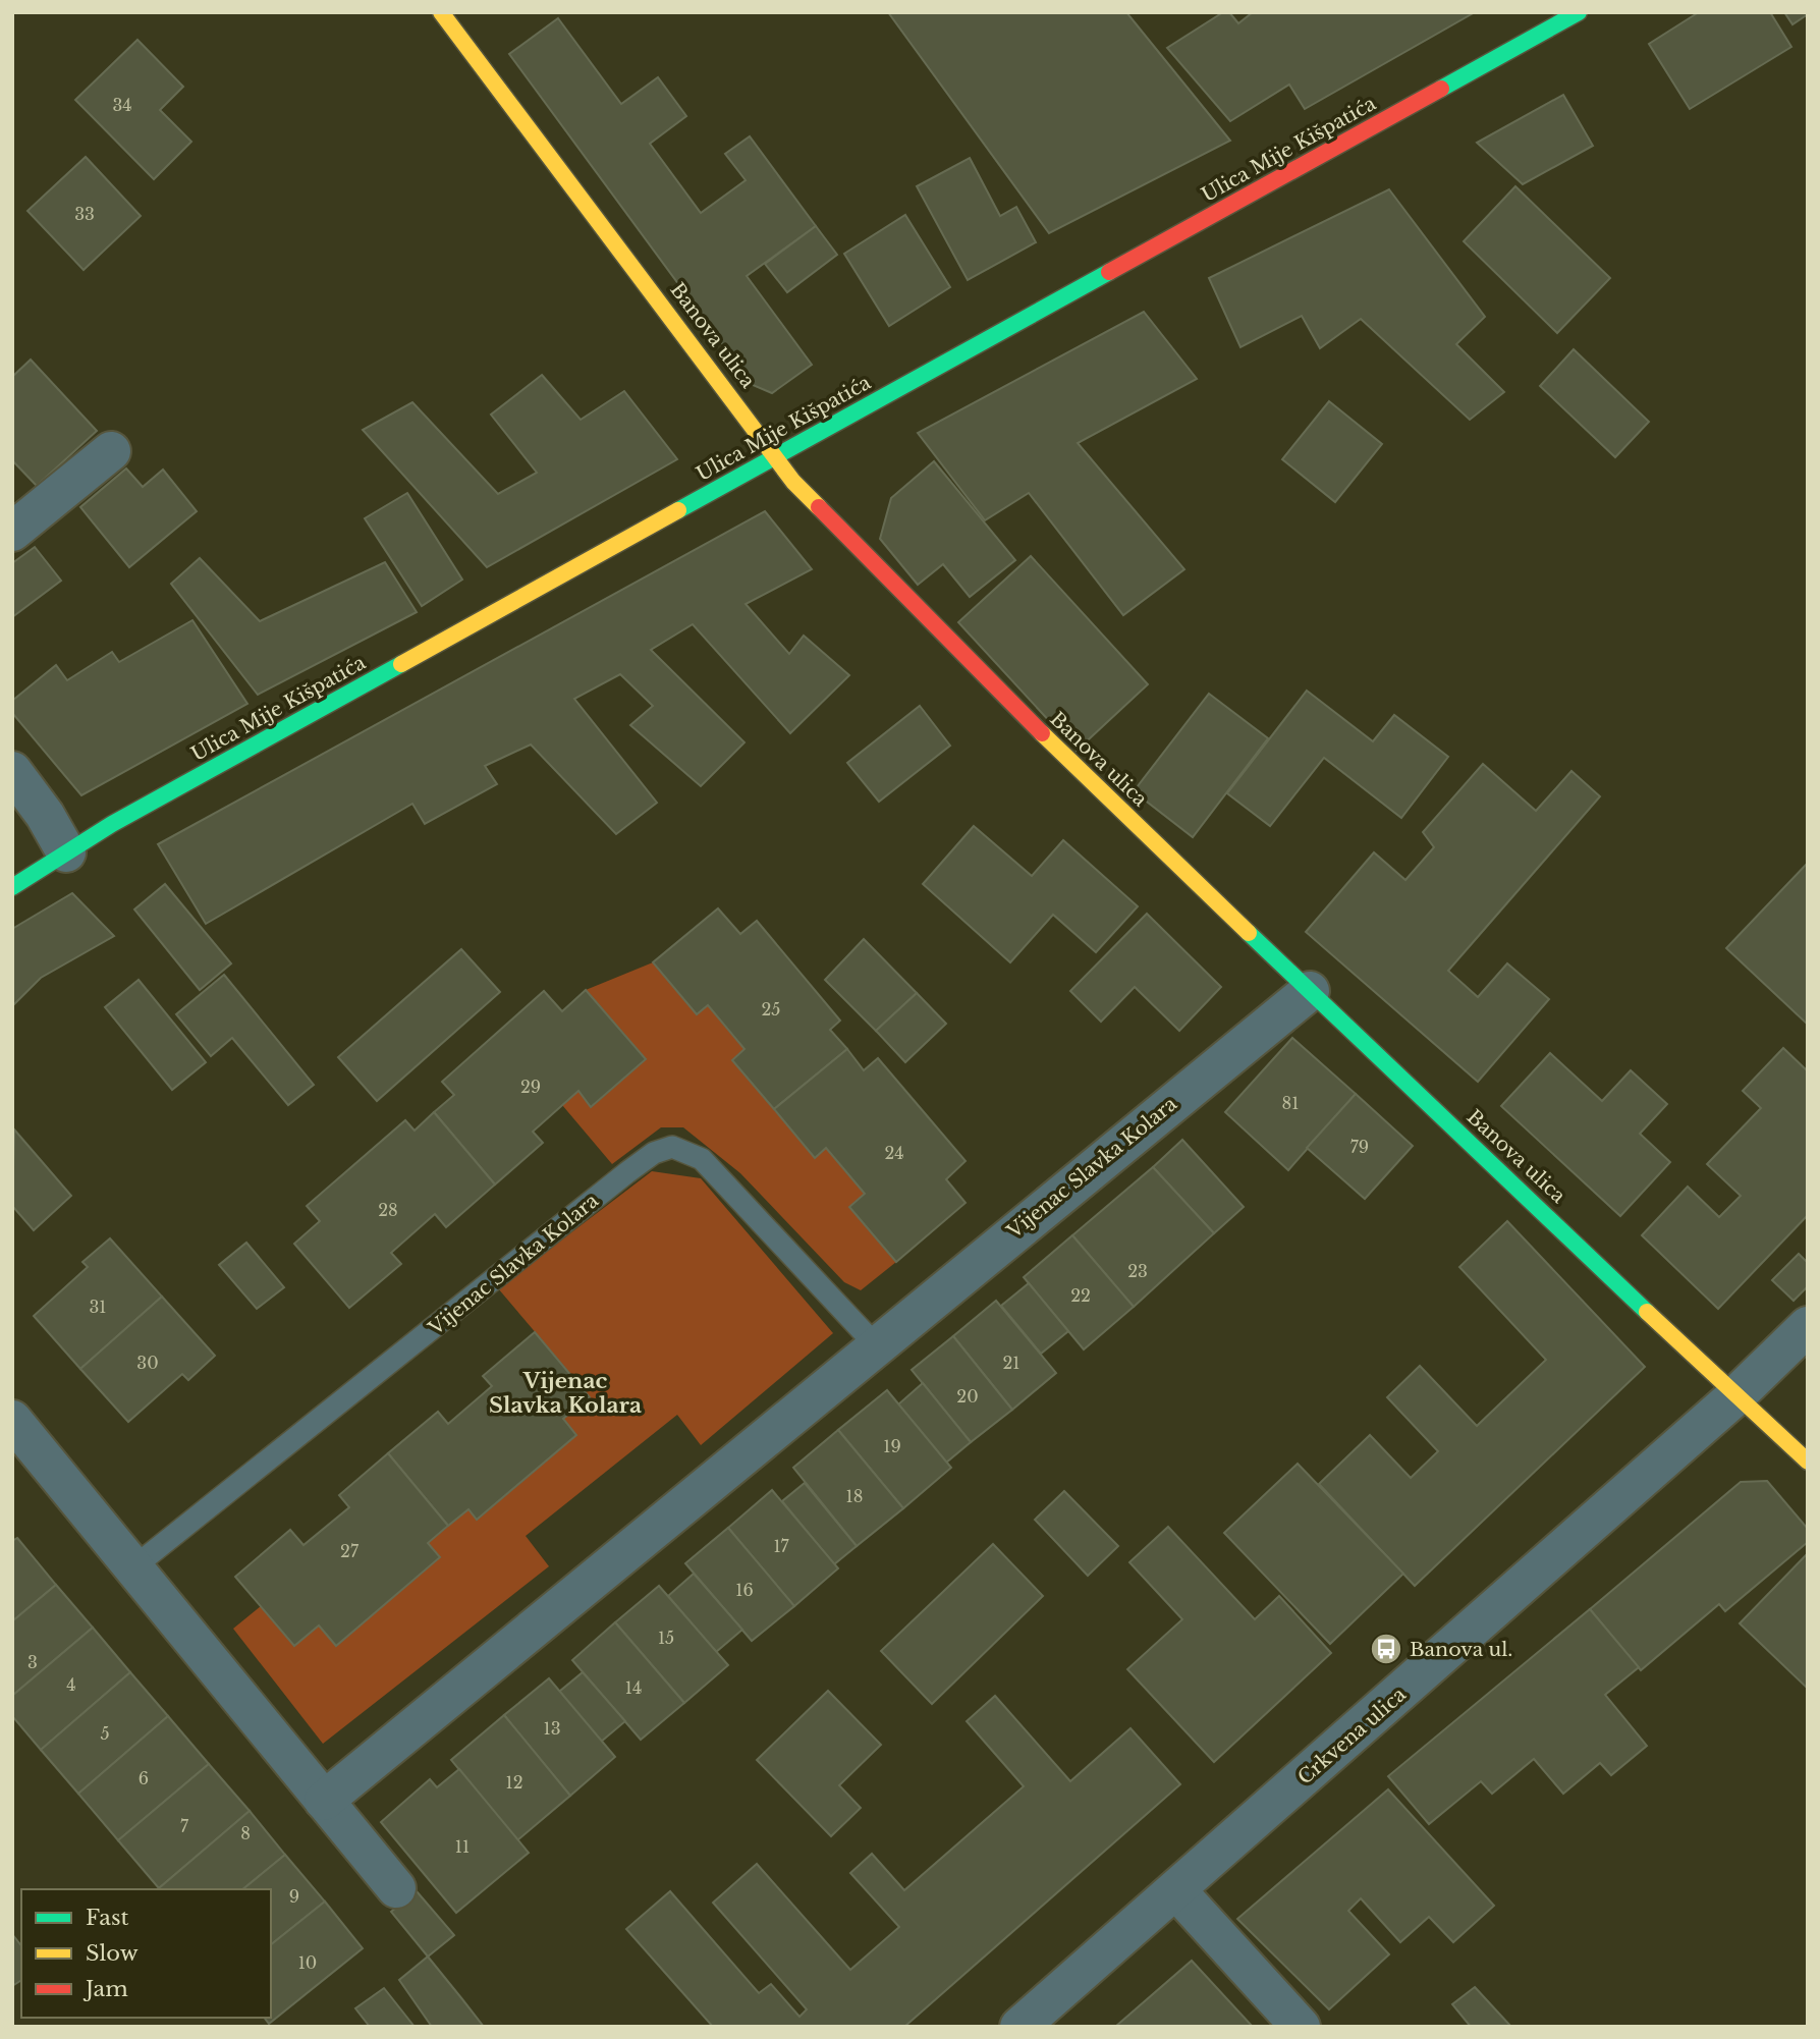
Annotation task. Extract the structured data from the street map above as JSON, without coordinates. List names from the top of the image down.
{
  "streets": {
    "street": [
      "Ulica Mije Kišpatića",
      "Banova ulica",
      "Vijenac Slavka Kolara",
      "Crkvena ulica"
    ]
  },
  "crossings": [
    ["Ulica Mije Kišpatića", "Banova ulica"],
    ["Banova ulica", "Vijenac Slavka Kolara"],
    ["Banova ulica", "Crkvena ulica"]
  ],
  "districts": ["Vijenac Slavka Kolara"],
  "places": {
    "bus stop": ["Banova ul."]
  },
  "house_numbers": [
    "34",
    "33",
    "25",
    "29",
    "81",
    "79",
    "24",
    "28",
    "23",
    "22",
    "31",
    "30",
    "21",
    "20",
    "19",
    "18",
    "17",
    "27",
    "16",
    "15",
    "3",
    "4",
    "14",
    "13",
    "5",
    "6",
    "12",
    "7",
    "8",
    "11",
    "9",
    "10"
  ],
  "legend": ["Fast", "Slow", "Jam"]
}
